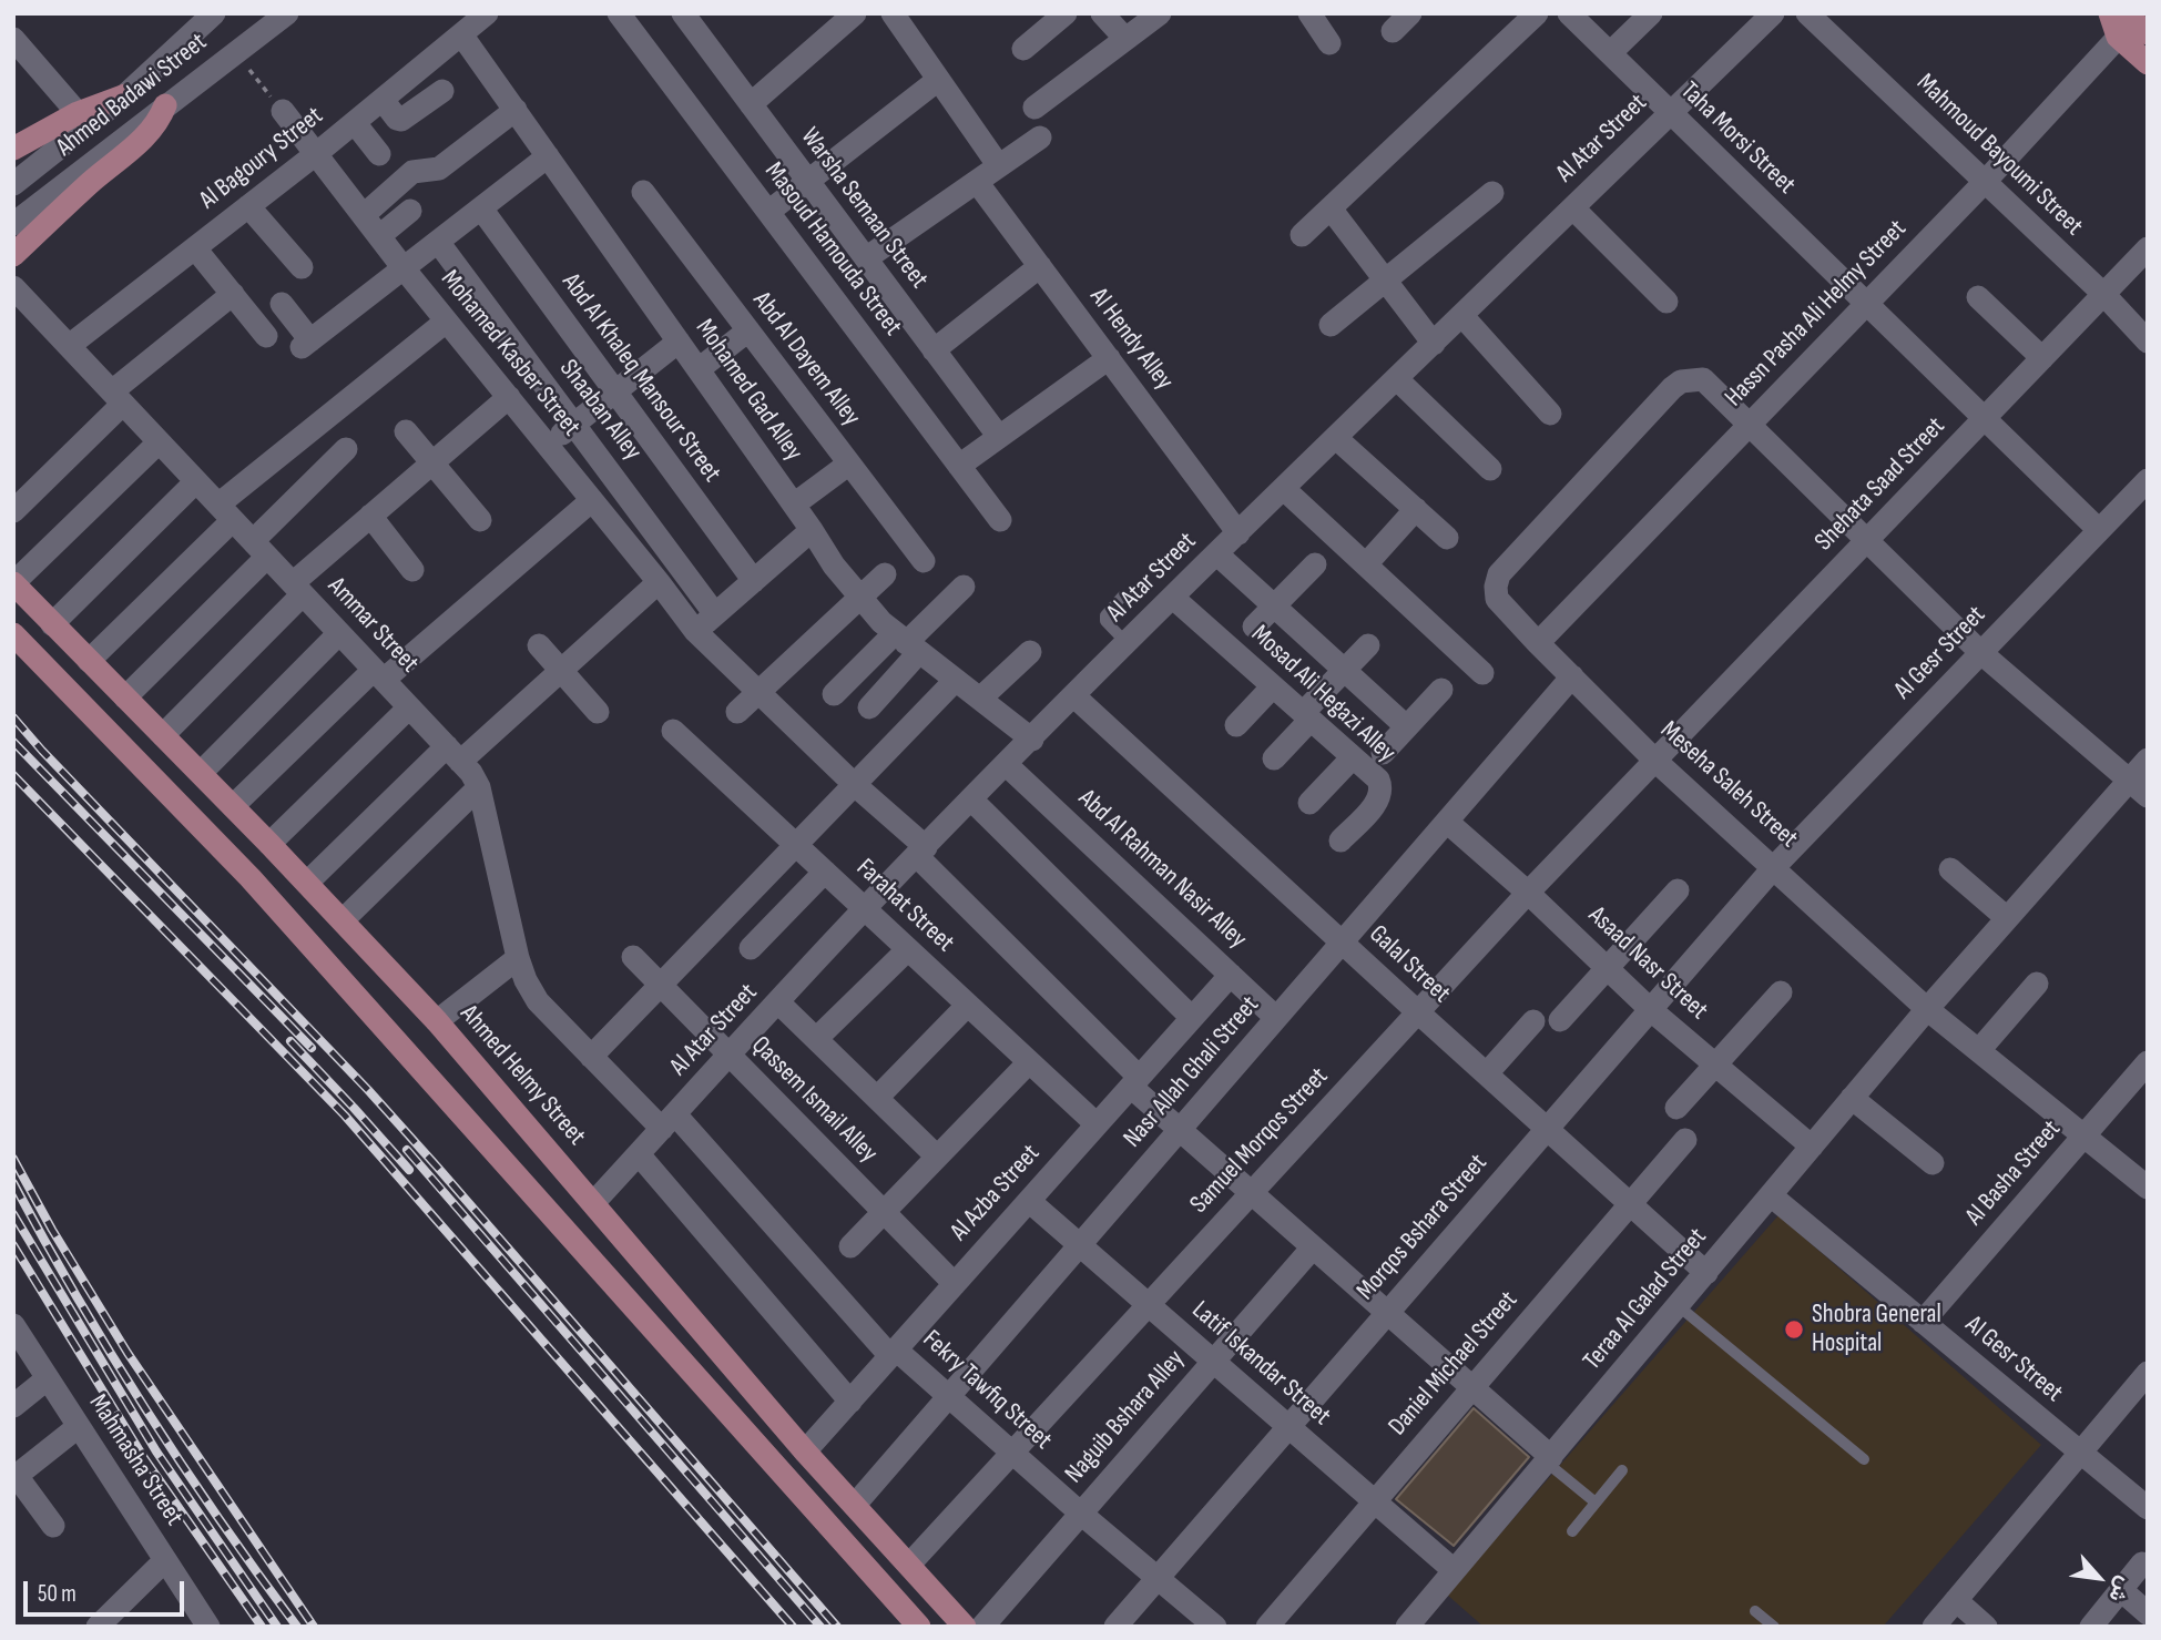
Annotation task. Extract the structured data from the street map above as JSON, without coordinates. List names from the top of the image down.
{
  "streets": {
    "main road": ["Ahmed Helmy Street"],
    "street": [
      "Ahmed Badawi Street",
      "Al Atar Street",
      "Taha Morsi Street",
      "Mahmoud Bayoumi Street",
      "Al Bagoury Street",
      "Warsha Semaan Street",
      "Masoud Hamouda Street",
      "Hassn Pasha Ali Helmy Street",
      "Al Hendy Alley",
      "Mohamed Kasber Street",
      "Abd Al Dayem Alley",
      "Abd Al Khaleq Mansour Street",
      "Mohamed Gad Alley",
      "Shaaban Alley",
      "Shehata Saad Street",
      "Ammar Street",
      "Al Gesr Street",
      "Mosad Ali Hegazi Alley",
      "Meseha Saleh Street",
      "Abd Al Rahman Nasir Alley",
      "Farahat Street",
      "Asaad Nasr Street",
      "Galal Street",
      "Nasr Allah Ghali Street",
      "Qassem Ismail Alley",
      "Samuel Morqos Street",
      "Al Basha Street",
      "Al Azba Street",
      "Morqos Bshara Street",
      "Teraa Al Galad Street",
      "Latif Iskandar Street",
      "Daniel Michael Street",
      "Fekry Tawfiq Street",
      "Naguib Bshara Alley",
      "Mahmasha Street"
    ]
  },
  "crossings": [
    ["Al Atar Street", "Taha Morsi Street"],
    ["Al Atar Street", "Al Hendy Alley"],
    ["Al Atar Street", "Mohamed Kasber Street"],
    ["Al Atar Street", "Mohamed Gad Alley"],
    ["Al Atar Street", "Ammar Street"],
    ["Al Atar Street", "Mosad Ali Hegazi Alley"],
    ["Al Atar Street", "Abd Al Rahman Nasir Alley"],
    ["Al Atar Street", "Farahat Street"],
    ["Al Atar Street", "Galal Street"],
    ["Al Atar Street", "Ahmed Helmy Street"],
    ["Al Atar Street", "Qassem Ismail Alley"],
    ["Al Atar Street", "Fekry Tawfiq Street"],
    ["Taha Morsi Street", "Hassn Pasha Ali Helmy Street"],
    ["Taha Morsi Street", "Shehata Saad Street"],
    ["Taha Morsi Street", "Al Gesr Street"],
    ["Mahmoud Bayoumi Street", "Hassn Pasha Ali Helmy Street"],
    ["Mahmoud Bayoumi Street", "Shehata Saad Street"],
    ["Al Bagoury Street", "Mohamed Kasber Street"],
    ["Al Bagoury Street", "Mohamed Gad Alley"],
    ["Al Bagoury Street", "Ammar Street"],
    ["Hassn Pasha Ali Helmy Street", "Meseha Saleh Street"],
    ["Mohamed Kasber Street", "Nasr Allah Ghali Street"],
    ["Mohamed Kasber Street", "Samuel Morqos Street"],
    ["Mohamed Kasber Street", "Al Azba Street"],
    ["Mohamed Kasber Street", "Morqos Bshara Street"],
    ["Mohamed Kasber Street", "Teraa Al Galad Street"],
    ["Mohamed Kasber Street", "Daniel Michael Street"],
    ["Mohamed Kasber Street", "Naguib Bshara Alley"],
    ["Shehata Saad Street", "Meseha Saleh Street"],
    ["Shehata Saad Street", "Samuel Morqos Street"],
    ["Ammar Street", "Fekry Tawfiq Street"],
    ["Al Gesr Street", "Meseha Saleh Street"],
    ["Al Gesr Street", "Al Basha Street"],
    ["Al Gesr Street", "Morqos Bshara Street"],
    ["Al Gesr Street", "Teraa Al Galad Street"],
    ["Meseha Saleh Street", "Nasr Allah Ghali Street"],
    ["Meseha Saleh Street", "Samuel Morqos Street"],
    ["Meseha Saleh Street", "Al Basha Street"],
    ["Meseha Saleh Street", "Morqos Bshara Street"],
    ["Meseha Saleh Street", "Teraa Al Galad Street"],
    ["Abd Al Rahman Nasir Alley", "Nasr Allah Ghali Street"],
    ["Abd Al Rahman Nasir Alley", "Al Azba Street"],
    ["Farahat Street", "Al Azba Street"],
    ["Asaad Nasr Street", "Nasr Allah Ghali Street"],
    ["Asaad Nasr Street", "Samuel Morqos Street"],
    ["Asaad Nasr Street", "Morqos Bshara Street"],
    ["Asaad Nasr Street", "Teraa Al Galad Street"],
    ["Galal Street", "Nasr Allah Ghali Street"],
    ["Galal Street", "Samuel Morqos Street"],
    ["Galal Street", "Morqos Bshara Street"],
    ["Galal Street", "Teraa Al Galad Street"],
    ["Galal Street", "Daniel Michael Street"],
    ["Nasr Allah Ghali Street", "Ahmed Helmy Street"],
    ["Nasr Allah Ghali Street", "Latif Iskandar Street"],
    ["Nasr Allah Ghali Street", "Fekry Tawfiq Street"],
    ["Ahmed Helmy Street", "Samuel Morqos Street"],
    ["Ahmed Helmy Street", "Al Azba Street"],
    ["Qassem Ismail Alley", "Al Azba Street"],
    ["Samuel Morqos Street", "Latif Iskandar Street"],
    ["Samuel Morqos Street", "Fekry Tawfiq Street"],
    ["Al Azba Street", "Latif Iskandar Street"],
    ["Al Azba Street", "Fekry Tawfiq Street"],
    ["Morqos Bshara Street", "Latif Iskandar Street"],
    ["Morqos Bshara Street", "Fekry Tawfiq Street"],
    ["Teraa Al Galad Street", "Latif Iskandar Street"],
    ["Latif Iskandar Street", "Daniel Michael Street"],
    ["Latif Iskandar Street", "Naguib Bshara Alley"],
    ["Fekry Tawfiq Street", "Naguib Bshara Alley"]
  ],
  "places": ["Shobra General Hospital"],
  "scale_bar": "50 m",
  "north": "bottom right"
}
